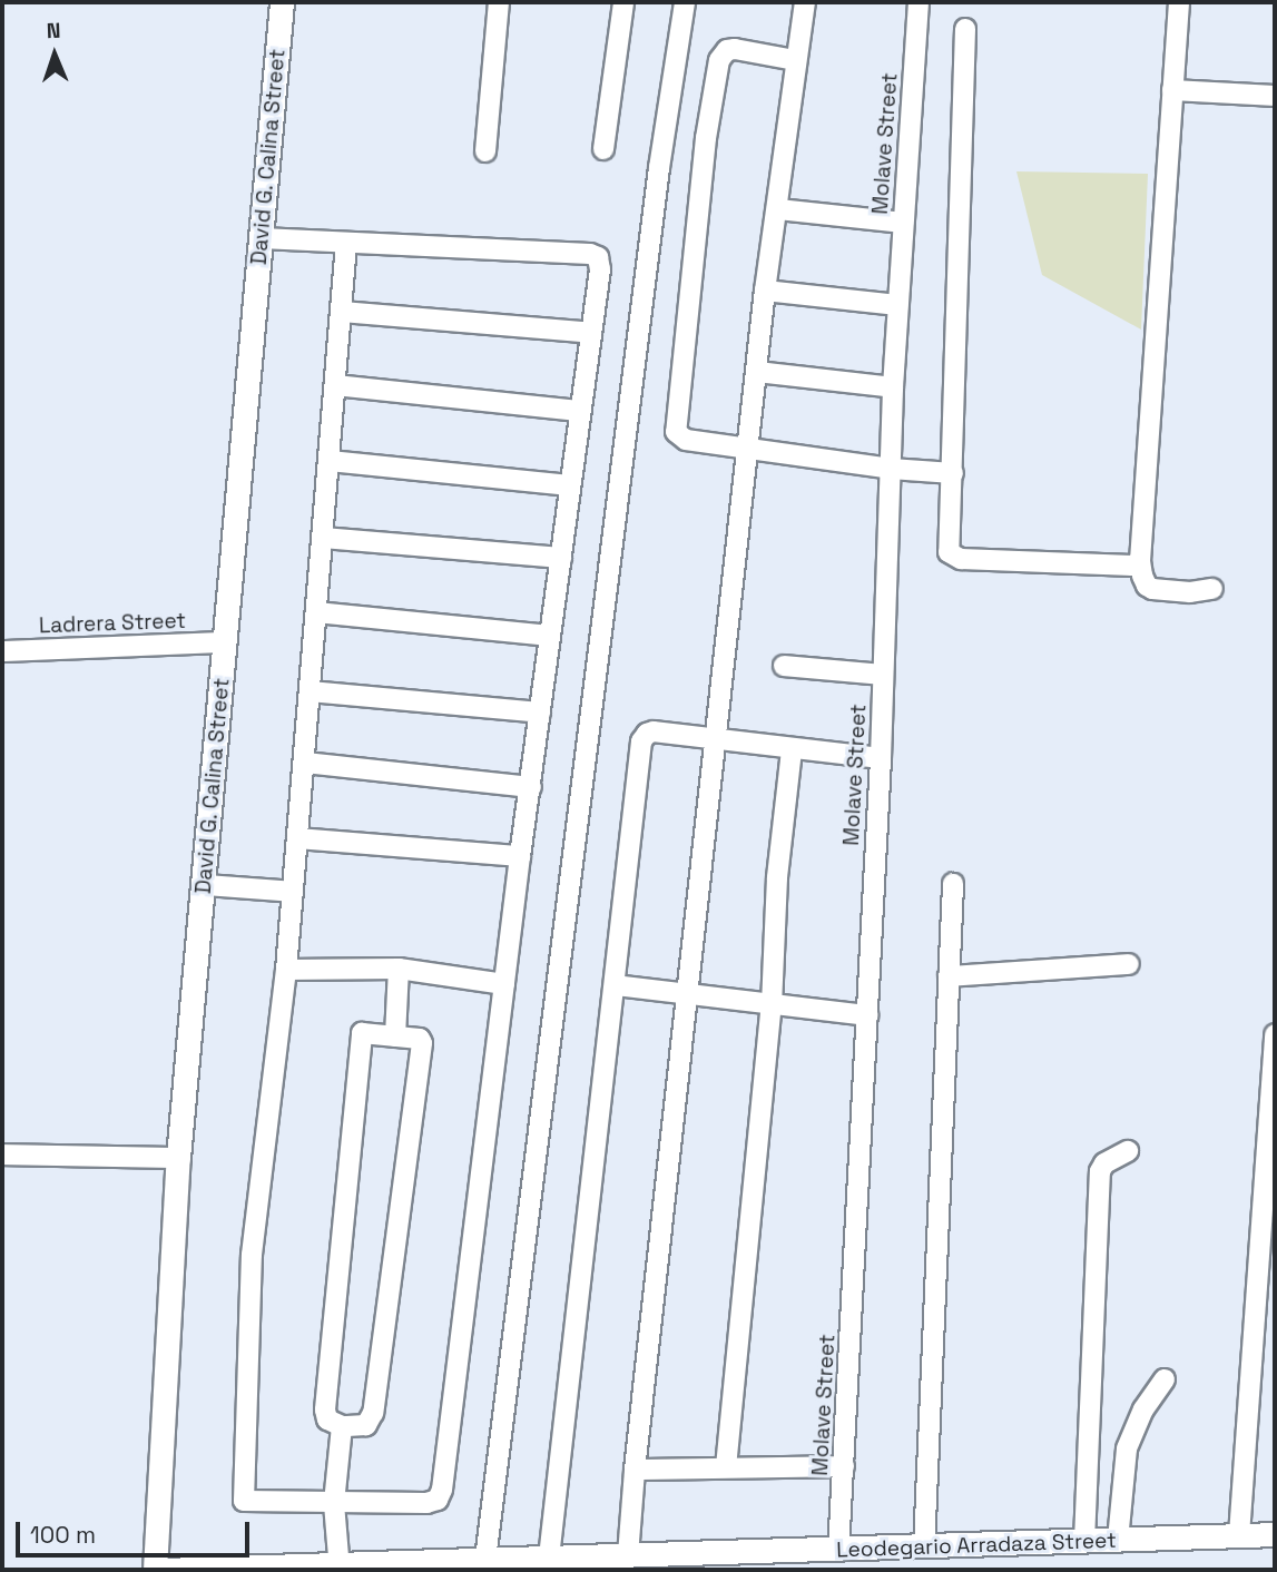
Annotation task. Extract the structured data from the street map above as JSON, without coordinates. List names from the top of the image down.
{
  "streets": {
    "street": [
      "Molave Street",
      "David G. Calina Street",
      "Ladrera Street",
      "Leodegario Arradaza Street"
    ]
  },
  "crossings": [
    ["Molave Street", "Leodegario Arradaza Street"],
    ["David G. Calina Street", "Ladrera Street"]
  ],
  "scale_bar": "100 m",
  "north": "top"
}
